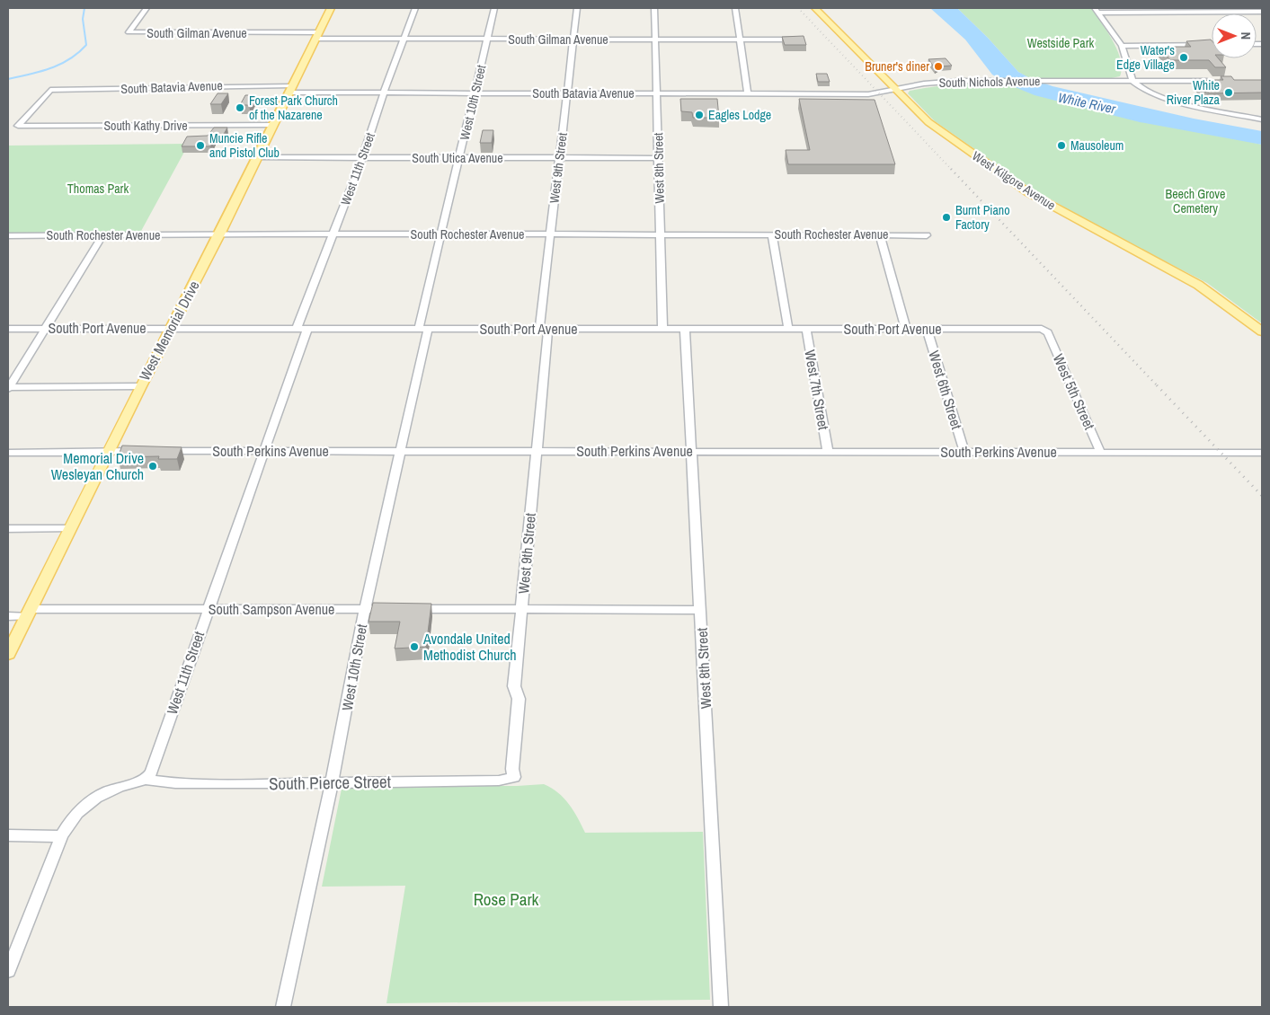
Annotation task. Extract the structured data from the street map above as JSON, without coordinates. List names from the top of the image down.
{
  "streets": {
    "main road": ["West Kilgore Avenue", "West Memorial Drive"],
    "street": [
      "South Gilman Avenue",
      "South Nichols Avenue",
      "South Batavia Avenue",
      "West 10th Street",
      "South Kathy Drive",
      "South Utica Avenue",
      "West 9th Street",
      "West 8th Street",
      "West 11th Street",
      "South Rochester Avenue",
      "South Port Avenue",
      "West 7th Street",
      "West 6th Street",
      "West 5th Street",
      "South Perkins Avenue",
      "South Sampson Avenue",
      "South Pierce Street"
    ]
  },
  "crossings": [
    ["South Gilman Avenue", "West 10th Street"],
    ["South Gilman Avenue", "West 9th Street"],
    ["South Gilman Avenue", "West 8th Street"],
    ["South Gilman Avenue", "West 11th Street"],
    ["South Gilman Avenue", "West Memorial Drive"],
    ["South Nichols Avenue", "South Batavia Avenue"],
    ["South Nichols Avenue", "West Kilgore Avenue"],
    ["South Batavia Avenue", "West 10th Street"],
    ["South Batavia Avenue", "South Kathy Drive"],
    ["South Batavia Avenue", "West 9th Street"],
    ["South Batavia Avenue", "West 8th Street"],
    ["South Batavia Avenue", "West 11th Street"],
    ["South Batavia Avenue", "West Memorial Drive"],
    ["West 10th Street", "South Utica Avenue"],
    ["West 10th Street", "South Rochester Avenue"],
    ["West 10th Street", "South Port Avenue"],
    ["West 10th Street", "South Perkins Avenue"],
    ["West 10th Street", "South Sampson Avenue"],
    ["West 10th Street", "South Pierce Street"],
    ["South Kathy Drive", "West Memorial Drive"],
    ["South Utica Avenue", "West 9th Street"],
    ["South Utica Avenue", "West 8th Street"],
    ["South Utica Avenue", "West 11th Street"],
    ["South Utica Avenue", "West Memorial Drive"],
    ["West 9th Street", "South Rochester Avenue"],
    ["West 9th Street", "South Port Avenue"],
    ["West 9th Street", "South Perkins Avenue"],
    ["West 9th Street", "South Pierce Street"],
    ["West 8th Street", "South Rochester Avenue"],
    ["West 8th Street", "South Port Avenue"],
    ["West 8th Street", "South Perkins Avenue"],
    ["West 11th Street", "South Rochester Avenue"],
    ["West 11th Street", "South Port Avenue"],
    ["West 11th Street", "South Perkins Avenue"],
    ["West 11th Street", "South Sampson Avenue"],
    ["West 11th Street", "South Pierce Street"],
    ["South Rochester Avenue", "West Memorial Drive"],
    ["South Port Avenue", "West Memorial Drive"],
    ["South Port Avenue", "West 7th Street"],
    ["South Port Avenue", "West 6th Street"],
    ["South Port Avenue", "West 5th Street"],
    ["West Memorial Drive", "South Sampson Avenue"],
    ["West 7th Street", "South Perkins Avenue"],
    ["West 6th Street", "South Perkins Avenue"],
    ["West 5th Street", "South Perkins Avenue"]
  ],
  "water": ["White River"],
  "parks": [
    "Westside Park",
    "Thomas Park",
    "Beech Grove Cemetery",
    "Rose Park"
  ],
  "places": [
    "Water's Edge Village",
    "Bruner's diner",
    "White River Plaza",
    "Forest Park Church of the Nazarene",
    "Eagles Lodge",
    "Muncie Rifle and Pistol Club",
    "Mausoleum",
    "Burnt Piano Factory",
    "Memorial Drive Wesleyan Church",
    "Avondale United Methodist Church"
  ],
  "north": "right"
}
